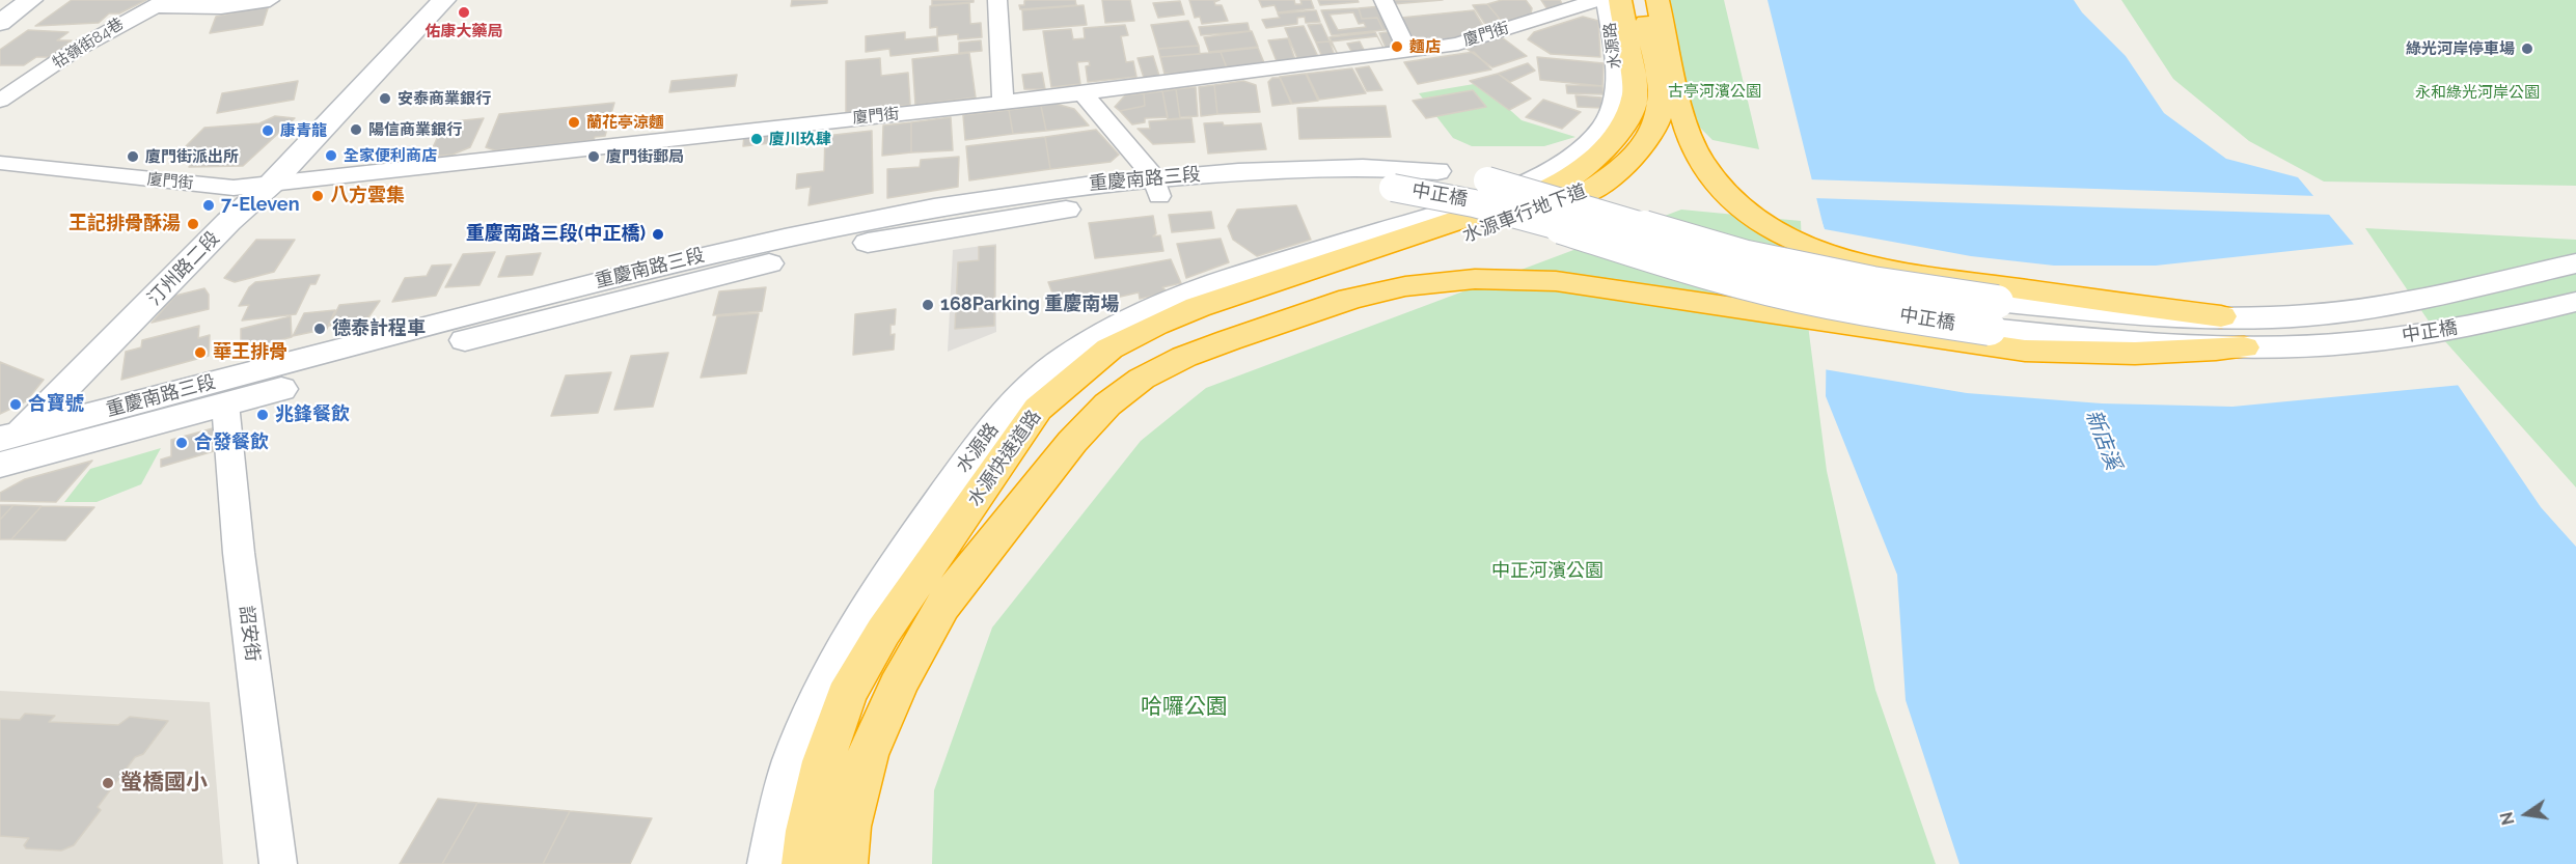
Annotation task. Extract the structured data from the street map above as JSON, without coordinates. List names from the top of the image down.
{
  "streets": {
    "highway": ["水源車行地下道", "水源快速道路"],
    "main road": [
      "水源路",
      "重慶南路三段",
      "中正橋",
      "汀州路二段"
    ],
    "street": ["廈門街", "牯嶺街84巷", "詔安街"]
  },
  "crossings": [
    ["廈門街", "汀州路二段"],
    ["水源路", "水源車行地下道"],
    ["水源路", "水源快速道路"],
    ["重慶南路三段", "中正橋"],
    ["重慶南路三段", "汀州路二段"],
    ["重慶南路三段", "詔安街"],
    ["水源車行地下道", "水源快速道路"]
  ],
  "water": ["新店溪"],
  "parks": [
    "古亭河濱公園",
    "永和綠光河岸公園",
    "中正河濱公園",
    "哈囉公園"
  ],
  "places": [
    "佑康大藥局",
    "麵店",
    "綠光河岸停車場",
    "安泰商業銀行",
    "蘭花亭涼麵",
    "陽信商業銀行",
    "康青龍",
    "廈川玖肆",
    "全家便利商店",
    "廈門街派出所",
    "廈門街郵局",
    "八方雲集",
    "7-Eleven",
    "王記排骨酥湯",
    "重慶南路三段(中正橋)",
    "168Parking 重慶南場",
    "德泰計程車",
    "華王排骨",
    "合寶號",
    "兆鋒餐飲",
    "合發餐飲",
    "螢橋國小"
  ],
  "north": "left"
}
